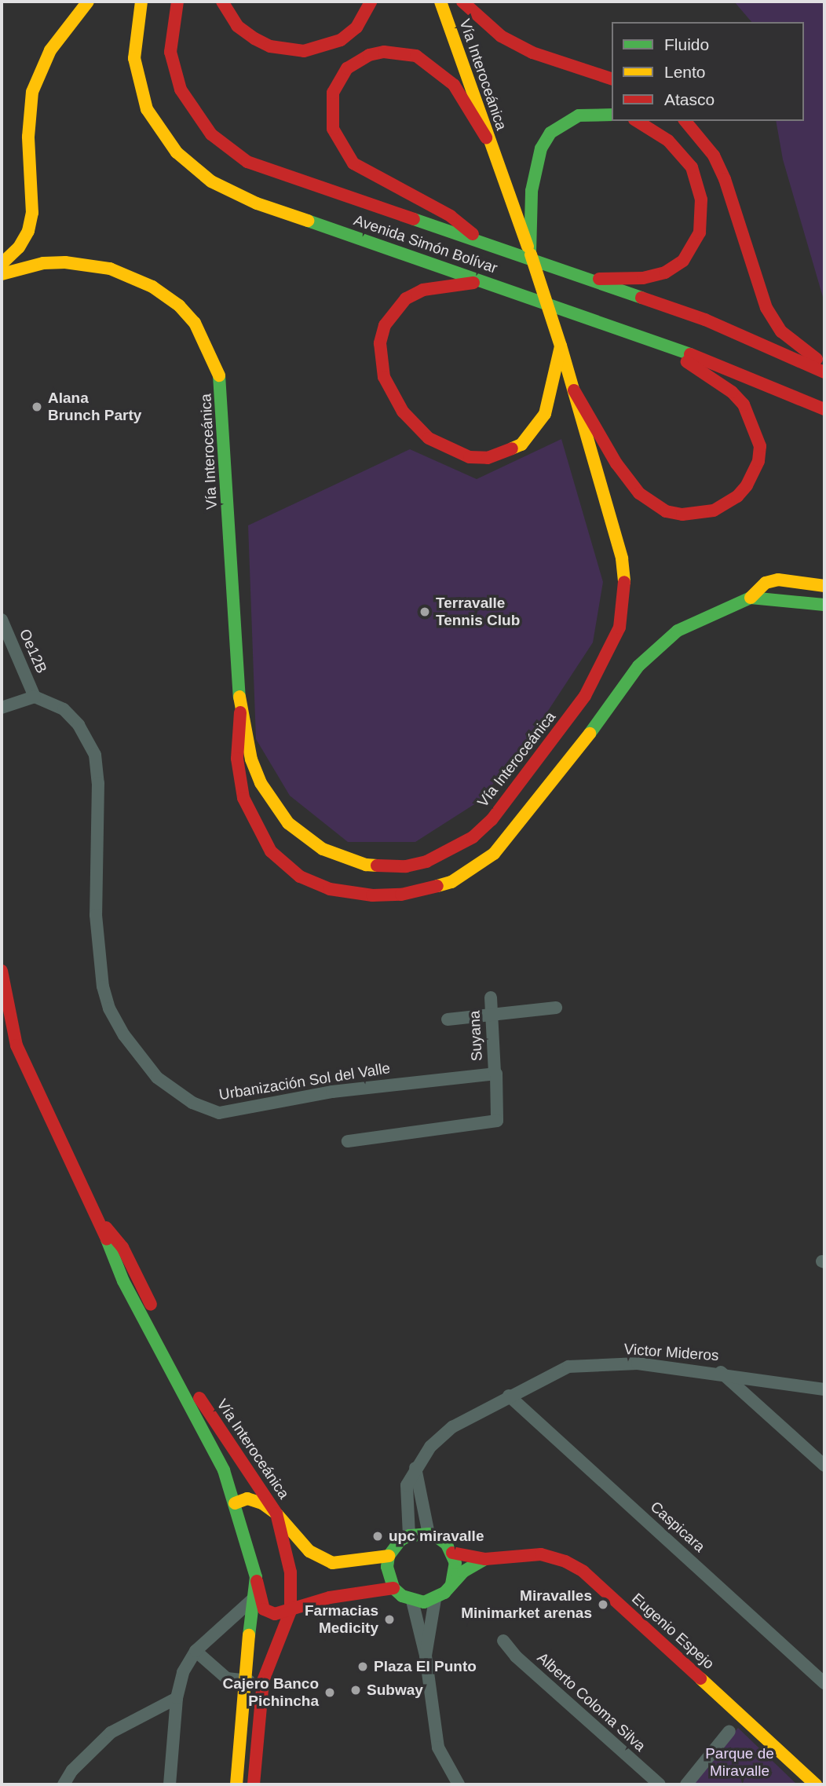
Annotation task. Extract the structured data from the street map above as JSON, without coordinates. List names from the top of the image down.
{
  "streets": {
    "main road": ["Vía Interoceánica", "Avenida Simón Bolívar", "Eugenio Espejo"],
    "street": [
      "Oe12B",
      "Suyana",
      "Urbanización Sol del Valle",
      "Victor Mideros",
      "Caspicara",
      "Alberto Coloma Silva"
    ]
  },
  "crossings": [
    ["Oe12B", "Urbanización Sol del Valle"],
    ["Suyana", "Urbanización Sol del Valle"],
    ["Victor Mideros", "Caspicara"],
    ["Victor Mideros", "Eugenio Espejo"]
  ],
  "parks": ["Parque de Miravalle"],
  "places": [
    "Alana Brunch Party",
    "Terravalle Tennis Club",
    "upc miravalle",
    "Miravalles Minimarket arenas",
    "Farmacias Medicity",
    "Plaza El Punto",
    "Subway",
    "Cajero Banco Pichincha"
  ],
  "legend": ["Fluido", "Lento", "Atasco"]
}
